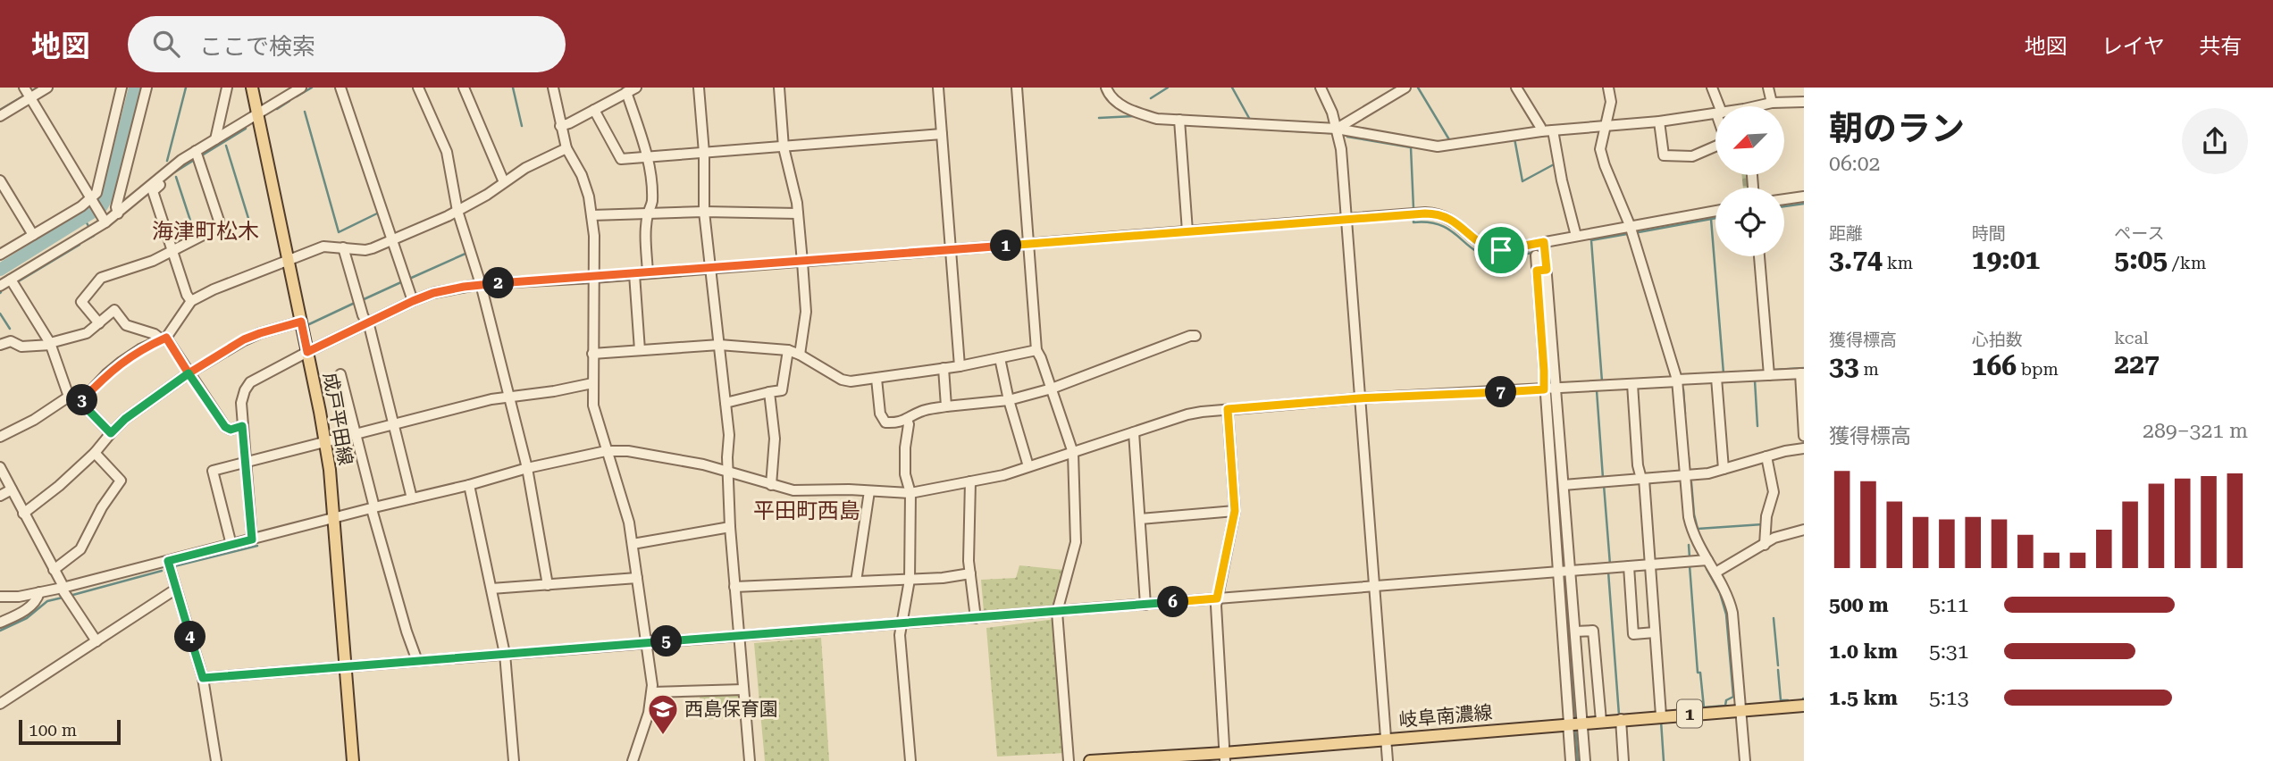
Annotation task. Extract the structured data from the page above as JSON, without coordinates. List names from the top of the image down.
{
  "streets": {
    "main road": ["成戸平田線", "1", "岐阜南濃線"]
  },
  "districts": ["海津町松木", "平田町西島"],
  "places": {
    "school or university": ["西島保育園"]
  },
  "scale_bar": "100 m",
  "north": "bottom left",
  "page": {
    "header": "地図",
    "search": "ここで検索",
    "nav": ["地図", "レイヤ", "共有"],
    "heading": ["朝のラン", "06:02"],
    "stats": [
      ["距離", "3.74 km"],
      ["時間", "19:01"],
      ["ペース", "5:05 /km"],
      ["獲得標高", "33 m"],
      ["心拍数", "166 bpm"],
      ["kcal", "227"]
    ],
    "pins": [
      "1",
      "2",
      "7",
      "3",
      "6",
      "4",
      "5"
    ],
    "chart": ["獲得標高", "289–321 m"],
    "list": [
      {
        "name": "500 m",
        "note": "5:11"
      },
      {
        "name": "1.0 km",
        "note": "5:31"
      },
      {
        "name": "1.5 km",
        "note": "5:13"
      }
    ],
    "scale": "100 m"
  }
}
